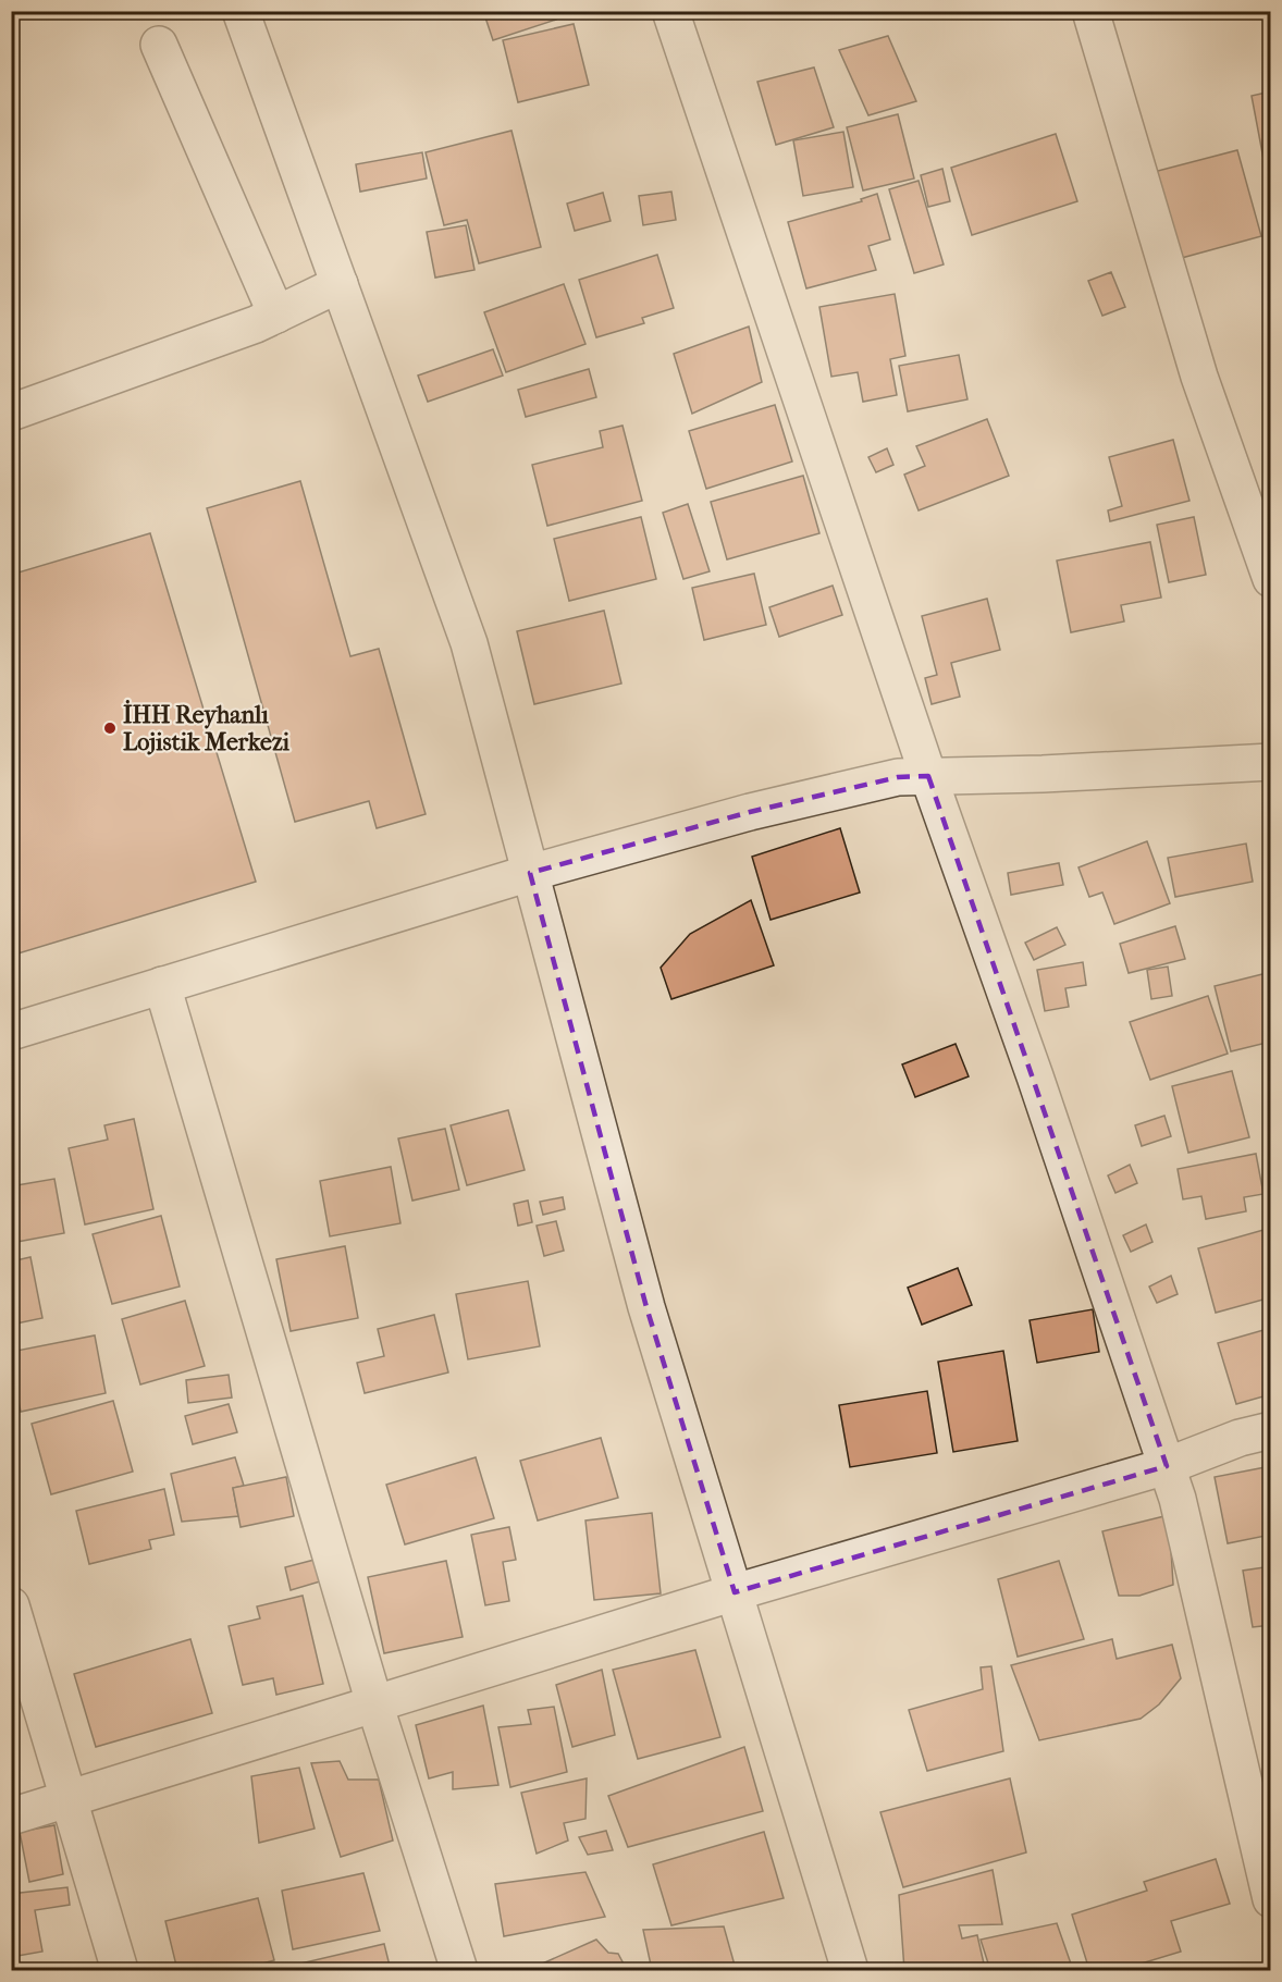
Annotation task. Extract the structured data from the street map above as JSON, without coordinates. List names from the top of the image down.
{
  "places": ["İHH Reyhanlı Lojistik Merkezi"]
}
